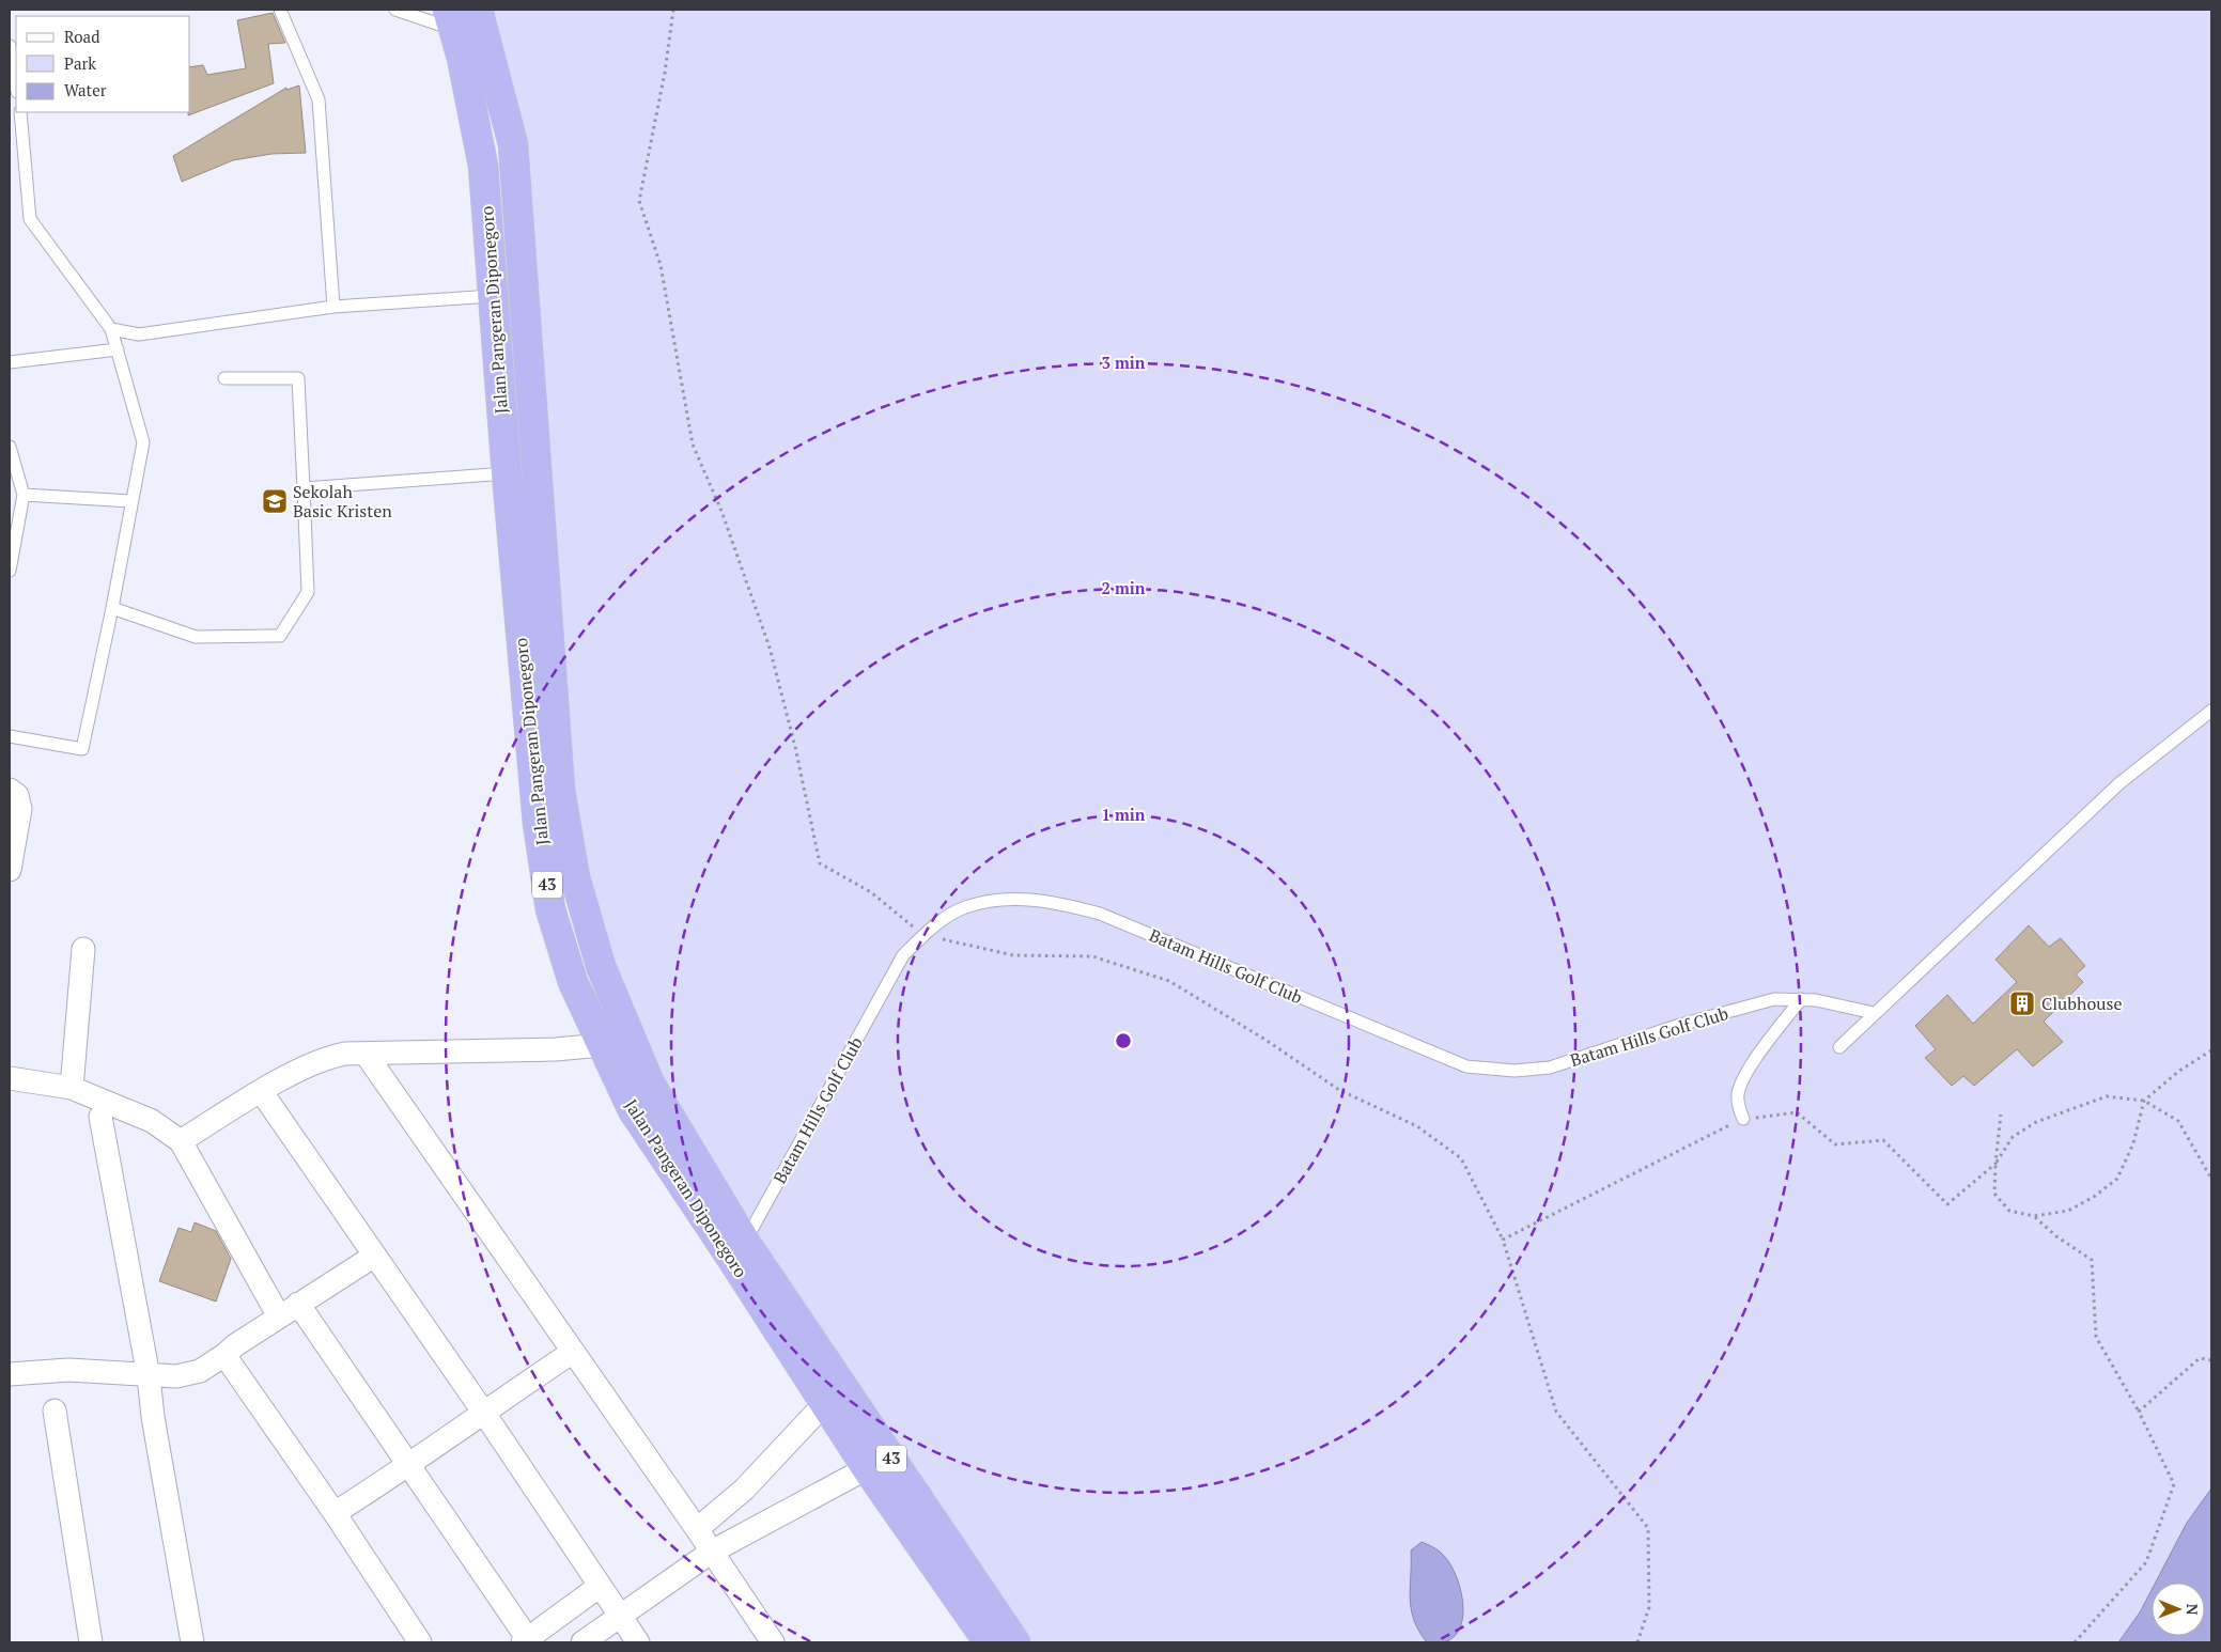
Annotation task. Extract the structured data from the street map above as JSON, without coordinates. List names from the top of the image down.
{
  "streets": {
    "highway": ["Jalan Pangeran Diponegoro", "43"],
    "lane": ["Batam Hills Golf Club"]
  },
  "crossings": [
    ["Jalan Pangeran Diponegoro", "Batam Hills Golf Club"]
  ],
  "places": {
    "school or university": ["Sekolah Basic Kristen"],
    "building": ["Clubhouse"]
  },
  "legend": ["Road", "Park", "Water"],
  "north": "right",
  "rings": ["3 min", "2 min", "1 min"]
}
